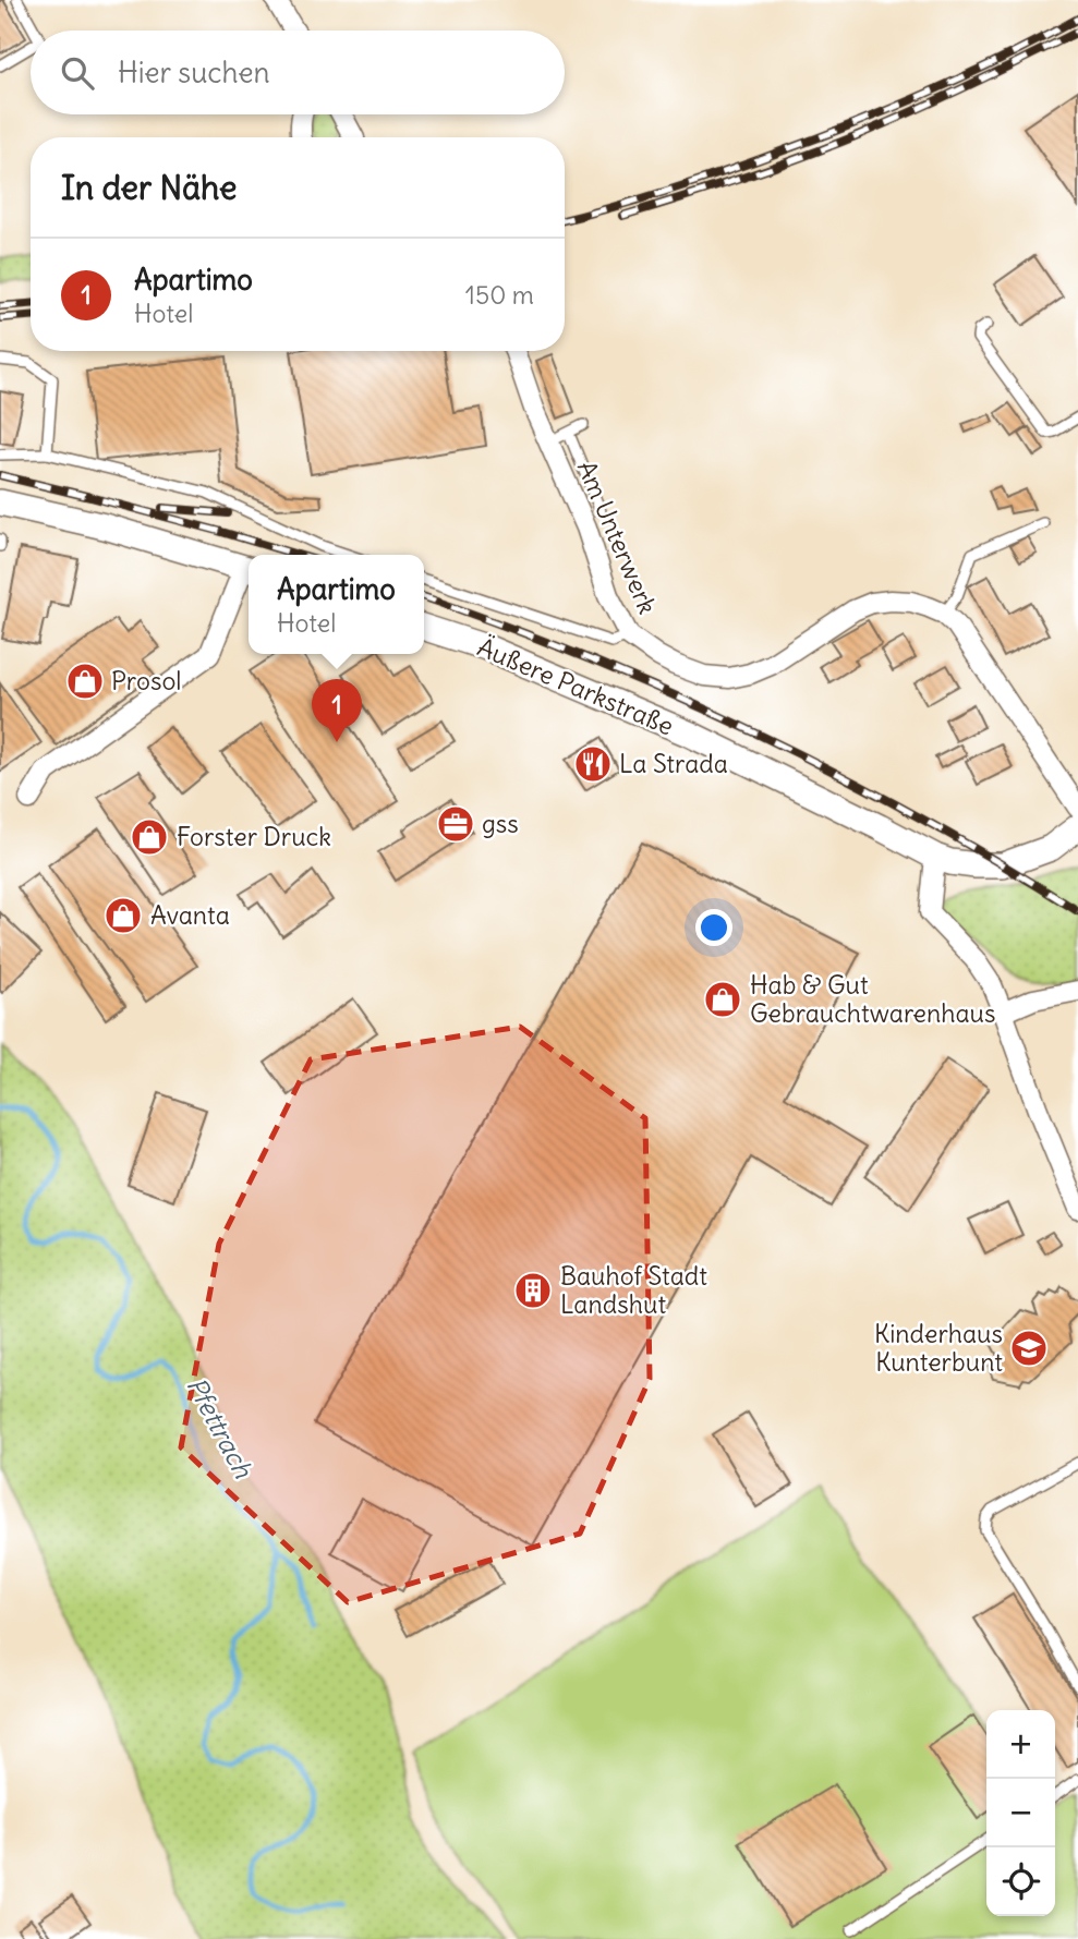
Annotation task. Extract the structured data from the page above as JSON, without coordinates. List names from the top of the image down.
{
  "streets": {
    "street": ["Am Unterwerk", "Äußere Parkstraße"]
  },
  "water": ["Pfettrach"],
  "places": {
    "shop": [
      "Prosol",
      "Forster Druck",
      "Avanta",
      "Hab & Gut Gebrauchtwarenhaus"
    ],
    "restaurant": ["La Strada"],
    "office": ["gss"],
    "building": ["Bauhof Stadt Landshut"],
    "school or university": ["Kinderhaus Kunterbunt"]
  },
  "page": {
    "search": "Hier suchen",
    "heading": "In der Nähe",
    "list": [
      {
        "mark": "1",
        "name": "Apartimo",
        "note": "Hotel",
        "value": "150 m"
      }
    ],
    "popup": ["Apartimo", "Hotel"],
    "pins": "1",
    "map_buttons": ["+", "−"]
  }
}
